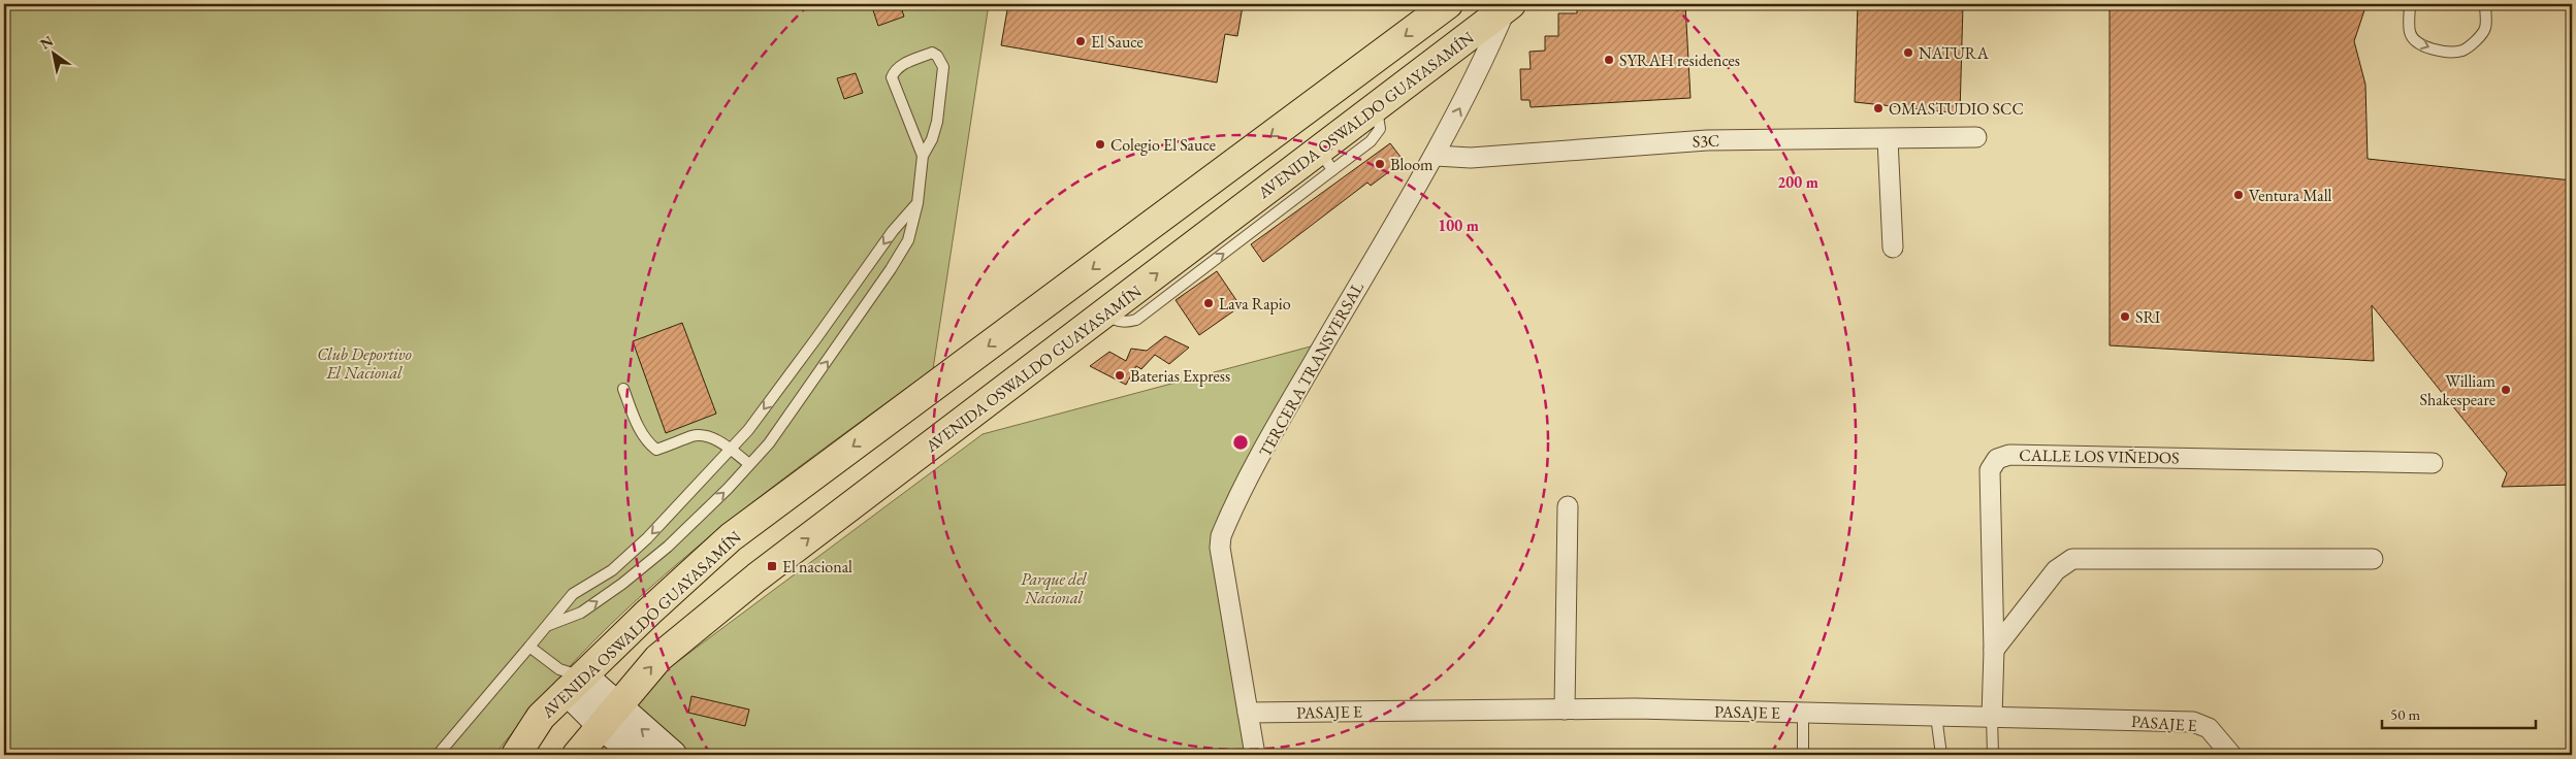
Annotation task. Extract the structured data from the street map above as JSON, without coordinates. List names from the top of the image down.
{
  "streets": {
    "main road": ["AVENIDA OSWALDO GUAYASAMÍN"],
    "street": [
      "S3C",
      "TERCERA TRANSVERSAL",
      "CALLE LOS VIÑEDOS",
      "PASAJE E"
    ]
  },
  "crossings": [
    ["AVENIDA OSWALDO GUAYASAMÍN", "TERCERA TRANSVERSAL"],
    ["S3C", "TERCERA TRANSVERSAL"],
    ["TERCERA TRANSVERSAL", "PASAJE E"],
    ["CALLE LOS VIÑEDOS", "PASAJE E"]
  ],
  "parks": ["Club Deportivo El Nacional", "Parque del Nacional"],
  "places": {
    "other": [
      "El Sauce",
      "NATURA",
      "SYRAH residences",
      "OMASTUDIO SCC",
      "Colegio El Sauce",
      "Bloom",
      "Ventura Mall",
      "Lava Rapio",
      "SRI",
      "Baterias Express",
      "William Shakespeare"
    ],
    "transit": ["El nacional"]
  },
  "scale_bar": "50 m",
  "north": "top left",
  "rings": ["200 m", "100 m"]
}
